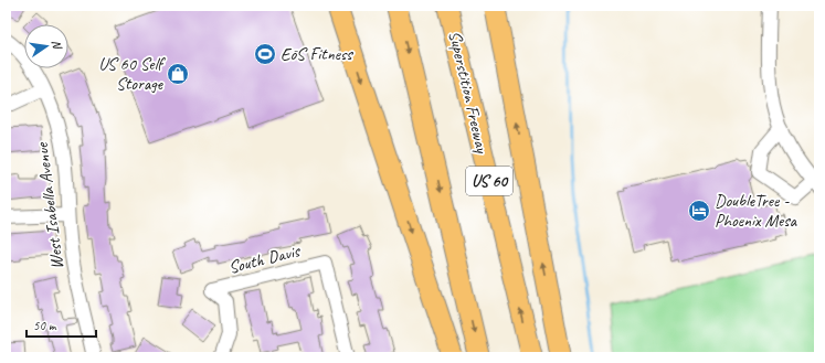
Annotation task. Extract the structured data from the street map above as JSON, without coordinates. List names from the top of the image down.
{
  "streets": {
    "highway": ["Superstition Freeway", "US 60"],
    "street": ["West Isabella Avenue", "South Davis"]
  },
  "places": {
    "sports": ["EōS Fitness"],
    "shop": ["US 60 Self Storage"],
    "hotel": ["DoubleTree - Phoenix Mesa"]
  },
  "scale_bar": "50 m",
  "north": "right"
}
